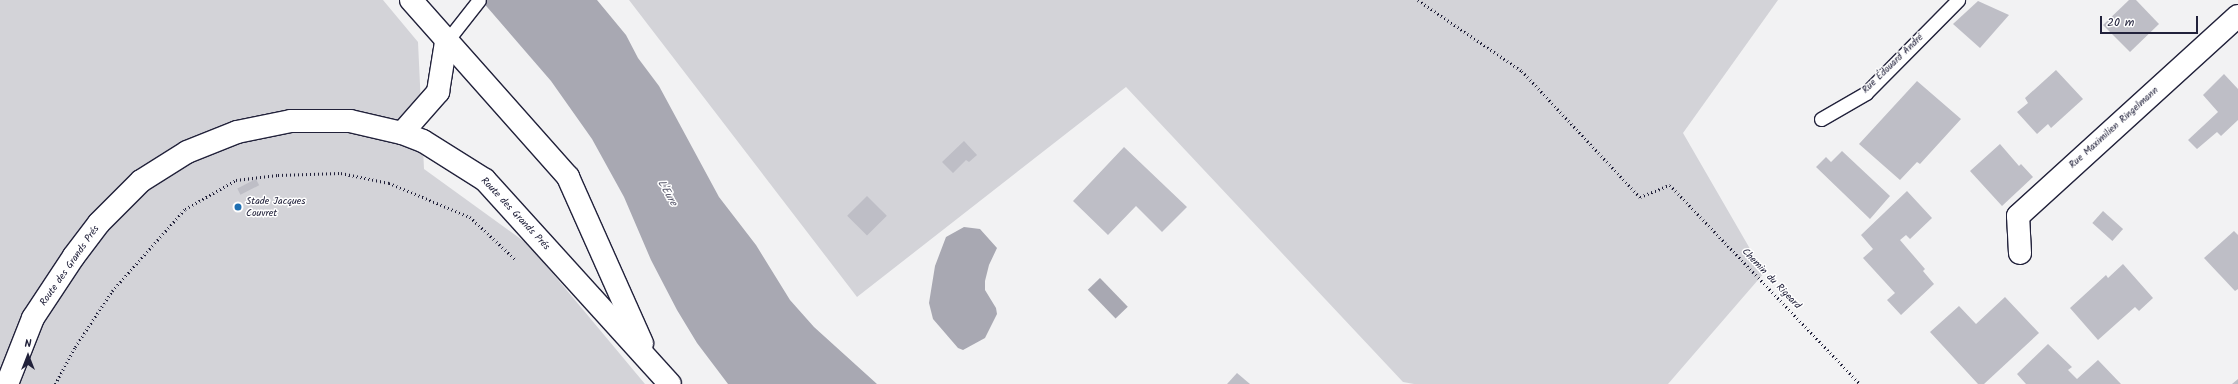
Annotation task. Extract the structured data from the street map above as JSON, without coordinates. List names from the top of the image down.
{
  "streets": {
    "street": ["Rue Maximilien Ringelmann", "Route des Grands Prés"],
    "lane": ["Rue Édouard André"],
    "path": ["Chemin du Rigeard"]
  },
  "water": ["L'Eure"],
  "places": ["Stade Jacques Couvret"],
  "scale_bar": "20 m",
  "north": "top"
}
